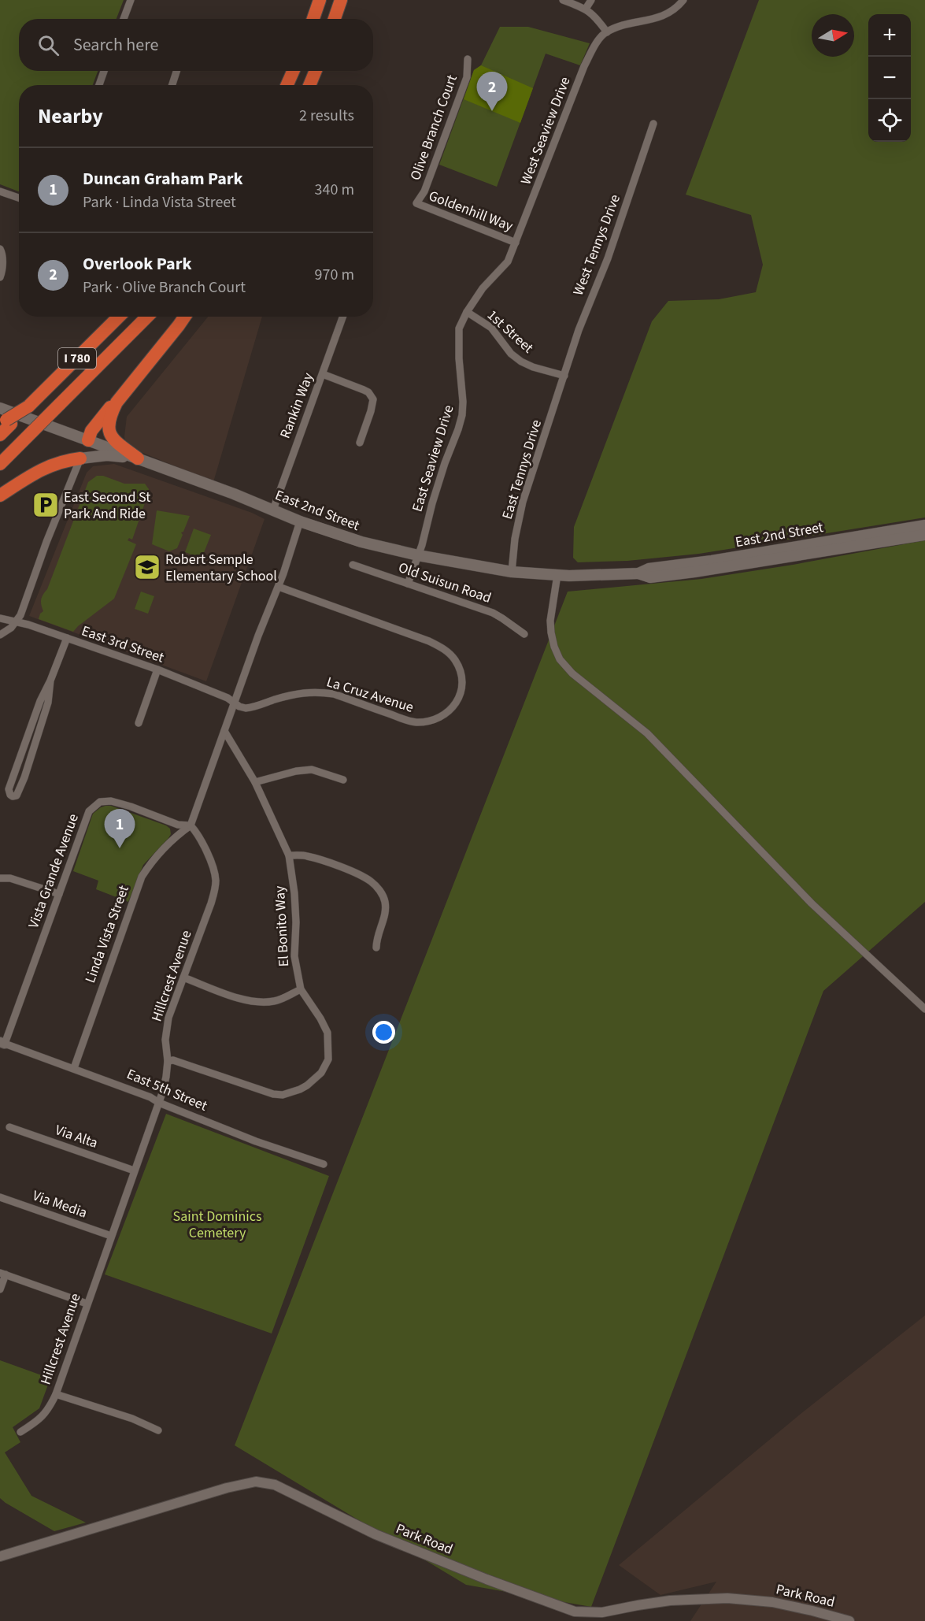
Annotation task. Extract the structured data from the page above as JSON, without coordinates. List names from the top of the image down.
{
  "streets": {
    "highway": ["I 780"],
    "main road": ["East 2nd Street"],
    "street": [
      "Olive Branch Court",
      "West Seaview Drive",
      "Goldenhill Way",
      "West Tennys Drive",
      "1st Street",
      "Rankin Way",
      "East Seaview Drive",
      "East Tennys Drive",
      "Old Suisun Road",
      "East 3rd Street",
      "La Cruz Avenue",
      "Vista Grande Avenue",
      "El Bonito Way",
      "Linda Vista Street",
      "Hillcrest Avenue",
      "East 5th Street",
      "Via Alta",
      "Via Media",
      "Park Road"
    ]
  },
  "crossings": [
    ["Olive Branch Court", "Goldenhill Way"],
    ["West Seaview Drive", "Goldenhill Way"],
    ["West Seaview Drive", "1st Street"],
    ["West Seaview Drive", "East Seaview Drive"],
    ["West Tennys Drive", "1st Street"],
    ["West Tennys Drive", "East Tennys Drive"],
    ["1st Street", "East Seaview Drive"],
    ["1st Street", "East Tennys Drive"],
    ["I 780", "East 2nd Street"],
    ["Rankin Way", "East 2nd Street"],
    ["East Seaview Drive", "East 2nd Street"],
    ["East Seaview Drive", "Old Suisun Road"],
    ["East Tennys Drive", "East 2nd Street"],
    ["East 3rd Street", "La Cruz Avenue"],
    ["Vista Grande Avenue", "Linda Vista Street"],
    ["Vista Grande Avenue", "Hillcrest Avenue"],
    ["Vista Grande Avenue", "East 5th Street"],
    ["El Bonito Way", "Hillcrest Avenue"],
    ["Linda Vista Street", "Hillcrest Avenue"],
    ["Linda Vista Street", "East 5th Street"],
    ["Hillcrest Avenue", "East 5th Street"],
    ["Hillcrest Avenue", "Via Alta"],
    ["Hillcrest Avenue", "Via Media"]
  ],
  "parks": ["Saint Dominics Cemetery"],
  "places": {
    "parking": ["East Second St Park And Ride"],
    "school or university": ["Robert Semple Elementary School"]
  },
  "north": "right",
  "page": {
    "map_buttons": ["+", "−"],
    "search": "Search here",
    "pins": ["2", "1"],
    "heading": ["Nearby", "2 results"],
    "list": [
      {
        "mark": "1",
        "name": "Duncan Graham Park",
        "note": "Park · Linda Vista Street",
        "value": "340 m"
      },
      {
        "mark": "2",
        "name": "Overlook Park",
        "note": "Park · Olive Branch Court",
        "value": "970 m"
      }
    ]
  }
}
